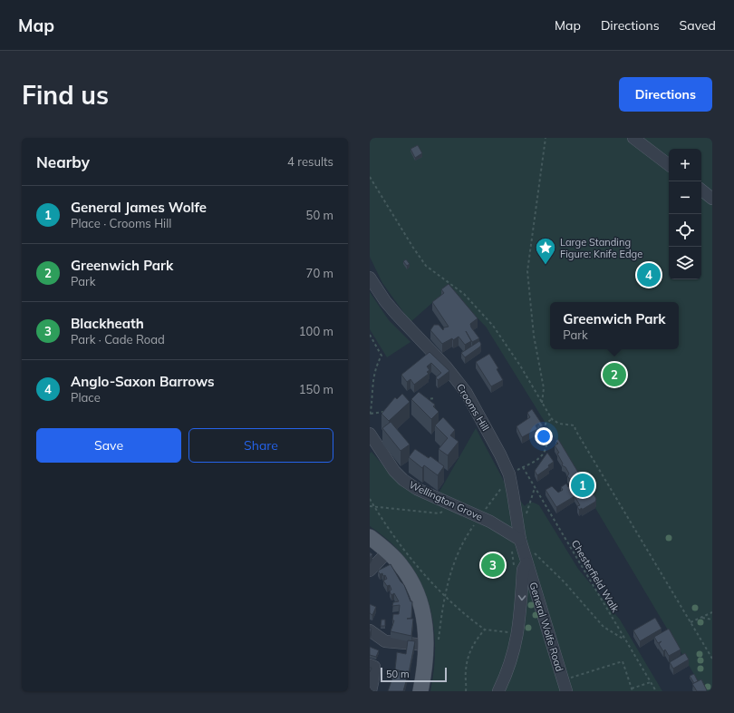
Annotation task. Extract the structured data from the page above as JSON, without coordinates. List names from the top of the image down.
{
  "streets": {
    "street": ["Crooms Hill", "Wellington Grove", "General Wolfe Road"],
    "path": ["Chesterfield Walk"]
  },
  "crossings": [
    ["Crooms Hill", "Wellington Grove"],
    ["Crooms Hill", "General Wolfe Road"]
  ],
  "places": {
    "place": ["Large Standing Figure: Knife Edge"]
  },
  "scale_bar": "50 m",
  "page": {
    "header": "Map",
    "nav": ["Map", "Directions", "Saved"],
    "buttons": [
      "Directions",
      ["Save", "Share"]
    ],
    "title": "Find us",
    "heading": ["Nearby", "4 results"],
    "map_buttons": ["+", "−"],
    "list": [
      {
        "mark": "1",
        "name": "General James Wolfe",
        "note": "Place · Crooms Hill",
        "value": "50 m"
      },
      {
        "mark": "2",
        "name": "Greenwich Park",
        "note": "Park",
        "value": "70 m"
      },
      {
        "mark": "3",
        "name": "Blackheath",
        "note": "Park · Cade Road",
        "value": "100 m"
      },
      {
        "mark": "4",
        "name": "Anglo-Saxon Barrows",
        "note": "Place",
        "value": "150 m"
      }
    ],
    "pins": [
      "4",
      "2",
      "1",
      "3"
    ],
    "popup": ["Greenwich Park", "Park"],
    "scale": "50 m"
  }
}
